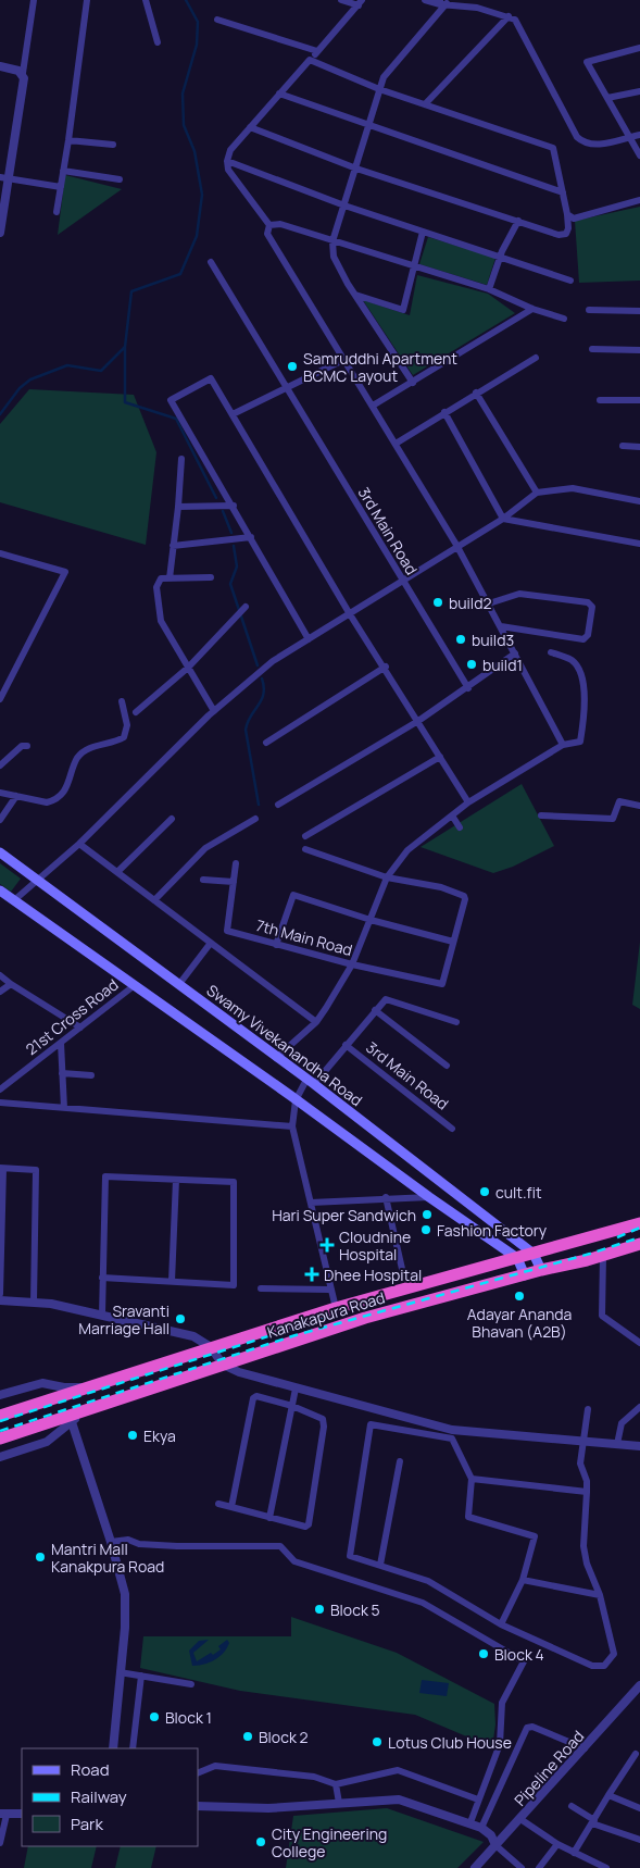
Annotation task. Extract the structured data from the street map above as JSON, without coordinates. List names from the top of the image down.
{
  "streets": {
    "highway": ["Kanakapura Road"],
    "main road": ["Swamy Vivekanandha Road"],
    "street": [
      "3rd Main Road",
      "7th Main Road",
      "21st Cross Road",
      "Pipeline Road"
    ]
  },
  "crossings": [
    ["Swamy Vivekanandha Road", "Kanakapura Road"]
  ],
  "places": {
    "other": [
      "Samruddhi Apartment BCMC Layout",
      "build2",
      "build3",
      "build1",
      "cult.fit",
      "Hari Super Sandwich",
      "Fashion Factory",
      "Adayar Ananda Bhavan (A2B)",
      "Sravanti Marriage Hall",
      "Ekya",
      "Mantri Mall Kanakpura Road",
      "Block 5",
      "Block 4",
      "Block 1",
      "Block 2",
      "Lotus Club House",
      "City Engineering College"
    ],
    "health": ["Cloudnine Hospital", "Dhee Hospital"]
  },
  "legend": ["Road", "Railway", "Park"]
}
